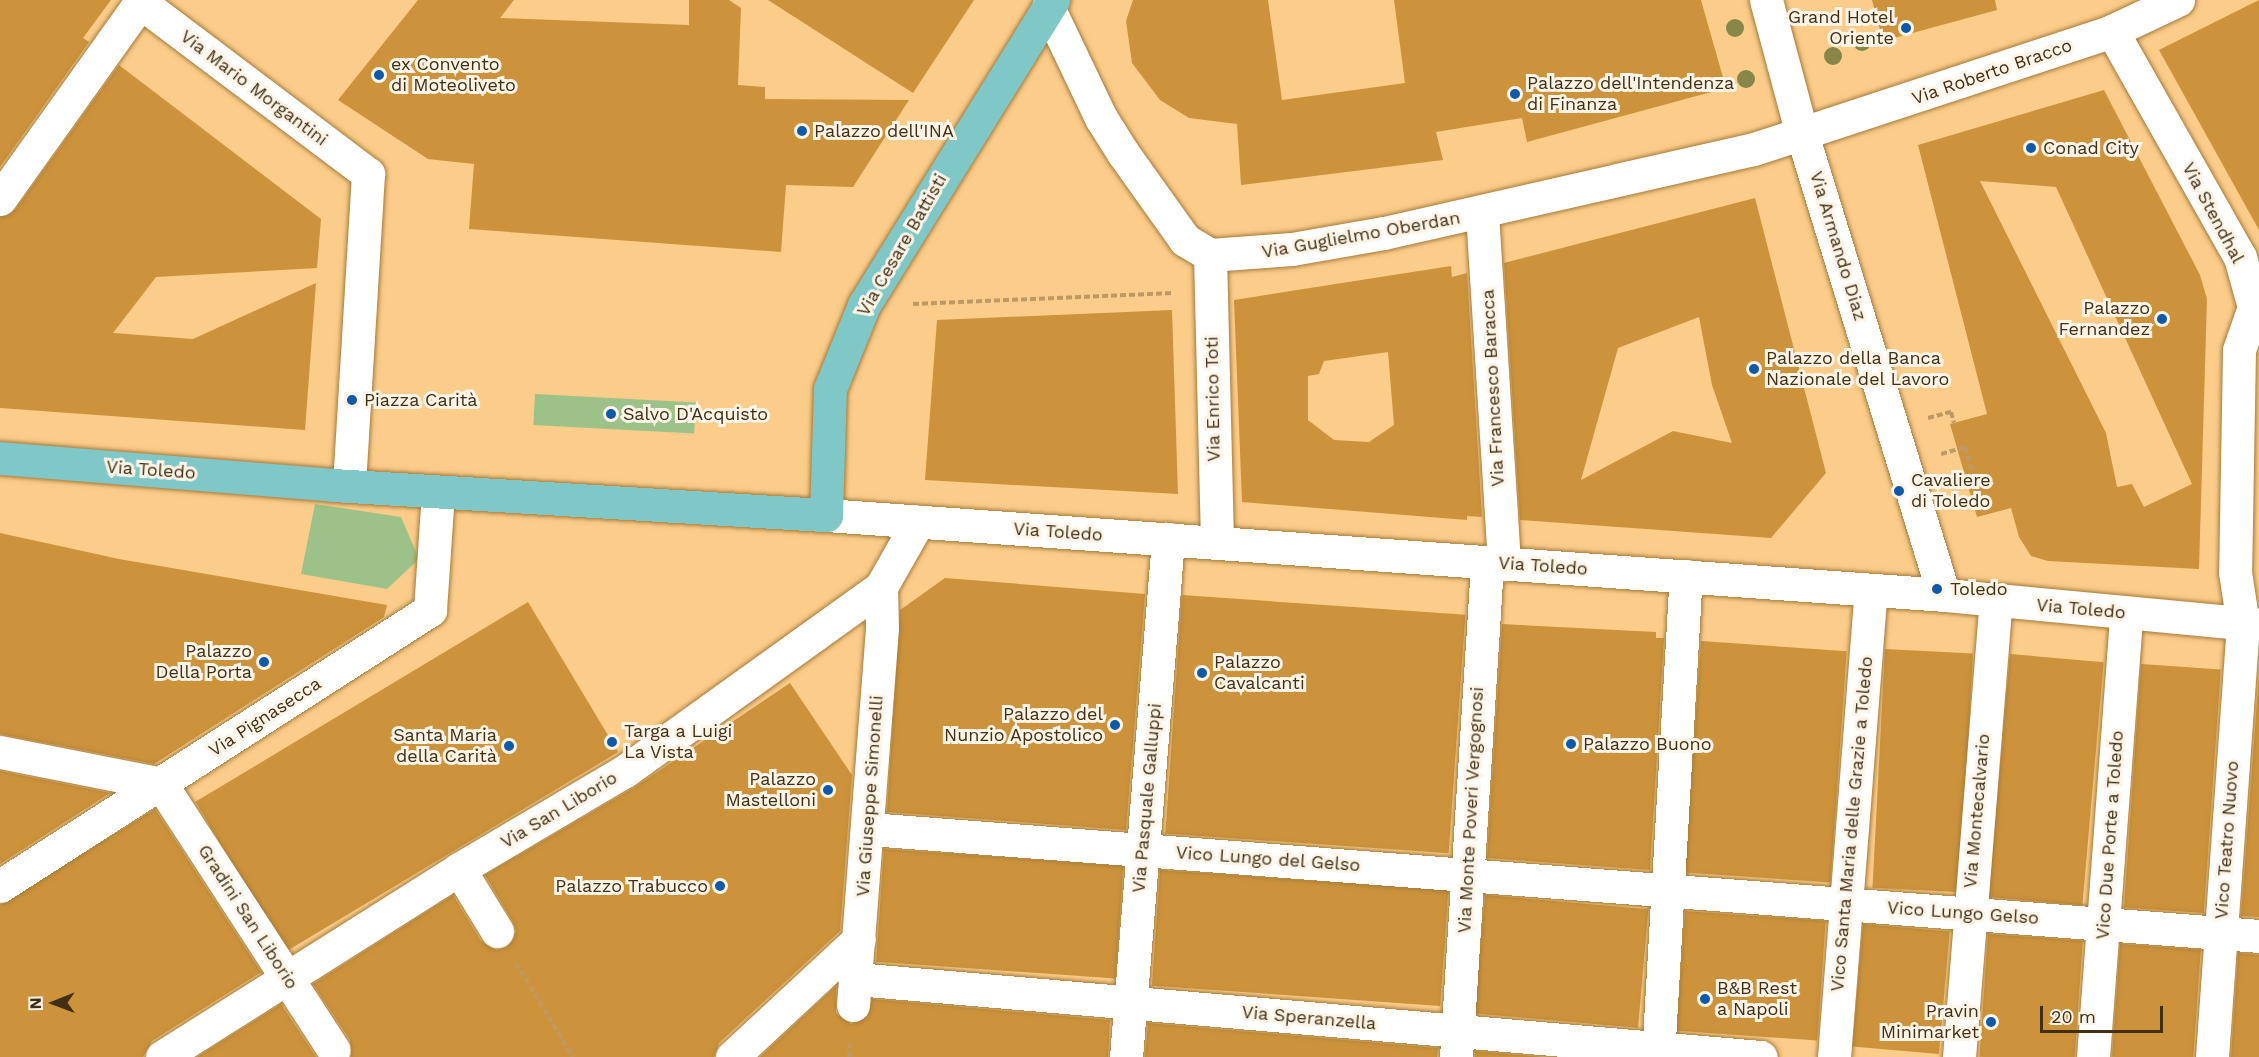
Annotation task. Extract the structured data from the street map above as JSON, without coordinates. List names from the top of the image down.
{
  "streets": {
    "main road": ["Via Cesare Battisti", "Via Toledo"],
    "street": [
      "Via Roberto Bracco",
      "Via Mario Morgantini",
      "Via Stendhal",
      "Via Guglielmo Oberdan",
      "Via Armando Diaz",
      "Via Francesco Baracca",
      "Via Enrico Toti",
      "Via Pignasecca",
      "Via Giuseppe Simonelli",
      "Via Pasquale Galluppi",
      "Via San Liborio",
      "Via Monte Poveri Vergognosi",
      "Via Montecalvario",
      "Vico Santa Maria delle Grazie a Toledo",
      "Vico Due Porte a Toledo",
      "Vico Teatro Nuovo",
      "Vico Lungo del Gelso",
      "Vico Lungo Gelso",
      "Gradini San Liborio",
      "Via Speranzella"
    ]
  },
  "crossings": [
    ["Via Roberto Bracco", "Via Stendhal"],
    ["Via Roberto Bracco", "Via Guglielmo Oberdan"],
    ["Via Roberto Bracco", "Via Armando Diaz"],
    ["Via Mario Morgantini", "Via Toledo"],
    ["Via Stendhal", "Via Toledo"],
    ["Via Stendhal", "Vico Teatro Nuovo"],
    ["Via Guglielmo Oberdan", "Via Armando Diaz"],
    ["Via Guglielmo Oberdan", "Via Francesco Baracca"],
    ["Via Guglielmo Oberdan", "Via Enrico Toti"],
    ["Via Cesare Battisti", "Via Toledo"],
    ["Via Armando Diaz", "Via Toledo"],
    ["Via Francesco Baracca", "Via Toledo"],
    ["Via Francesco Baracca", "Via Monte Poveri Vergognosi"],
    ["Via Enrico Toti", "Via Toledo"],
    ["Via Toledo", "Via Pasquale Galluppi"],
    ["Via Toledo", "Via San Liborio"],
    ["Via Toledo", "Via Monte Poveri Vergognosi"],
    ["Via Toledo", "Via Montecalvario"],
    ["Via Toledo", "Vico Santa Maria delle Grazie a Toledo"],
    ["Via Toledo", "Vico Due Porte a Toledo"],
    ["Via Toledo", "Vico Teatro Nuovo"],
    ["Via Pignasecca", "Gradini San Liborio"],
    ["Via Giuseppe Simonelli", "Via San Liborio"],
    ["Via Giuseppe Simonelli", "Vico Lungo del Gelso"],
    ["Via Giuseppe Simonelli", "Via Speranzella"],
    ["Via Pasquale Galluppi", "Vico Lungo del Gelso"],
    ["Via Pasquale Galluppi", "Via Speranzella"],
    ["Via San Liborio", "Gradini San Liborio"],
    ["Via Monte Poveri Vergognosi", "Vico Lungo del Gelso"],
    ["Via Monte Poveri Vergognosi", "Via Speranzella"],
    ["Via Montecalvario", "Vico Lungo Gelso"],
    ["Vico Santa Maria delle Grazie a Toledo", "Vico Lungo Gelso"],
    ["Vico Due Porte a Toledo", "Vico Lungo Gelso"],
    ["Vico Teatro Nuovo", "Vico Lungo Gelso"],
    ["Vico Lungo del Gelso", "Vico Lungo Gelso"]
  ],
  "places": [
    "Grand Hotel Oriente",
    "ex Convento di Moteoliveto",
    "Palazzo dell'Intendenza di Finanza",
    "Palazzo dell'INA",
    "Conad City",
    "Palazzo Fernandez",
    "Palazzo della Banca Nazionale del Lavoro",
    "Piazza Carità",
    "Salvo D'Acquisto",
    "Cavaliere di Toledo",
    "Toledo",
    "Palazzo Della Porta",
    "Palazzo Cavalcanti",
    "Palazzo del Nunzio Apostolico",
    "Targa a Luigi La Vista",
    "Palazzo Buono",
    "Santa Maria della Carità",
    "Palazzo Mastelloni",
    "Palazzo Trabucco",
    "B&B Rest a Napoli",
    "Pravin Minimarket"
  ],
  "scale_bar": "20 m",
  "north": "left"
}
